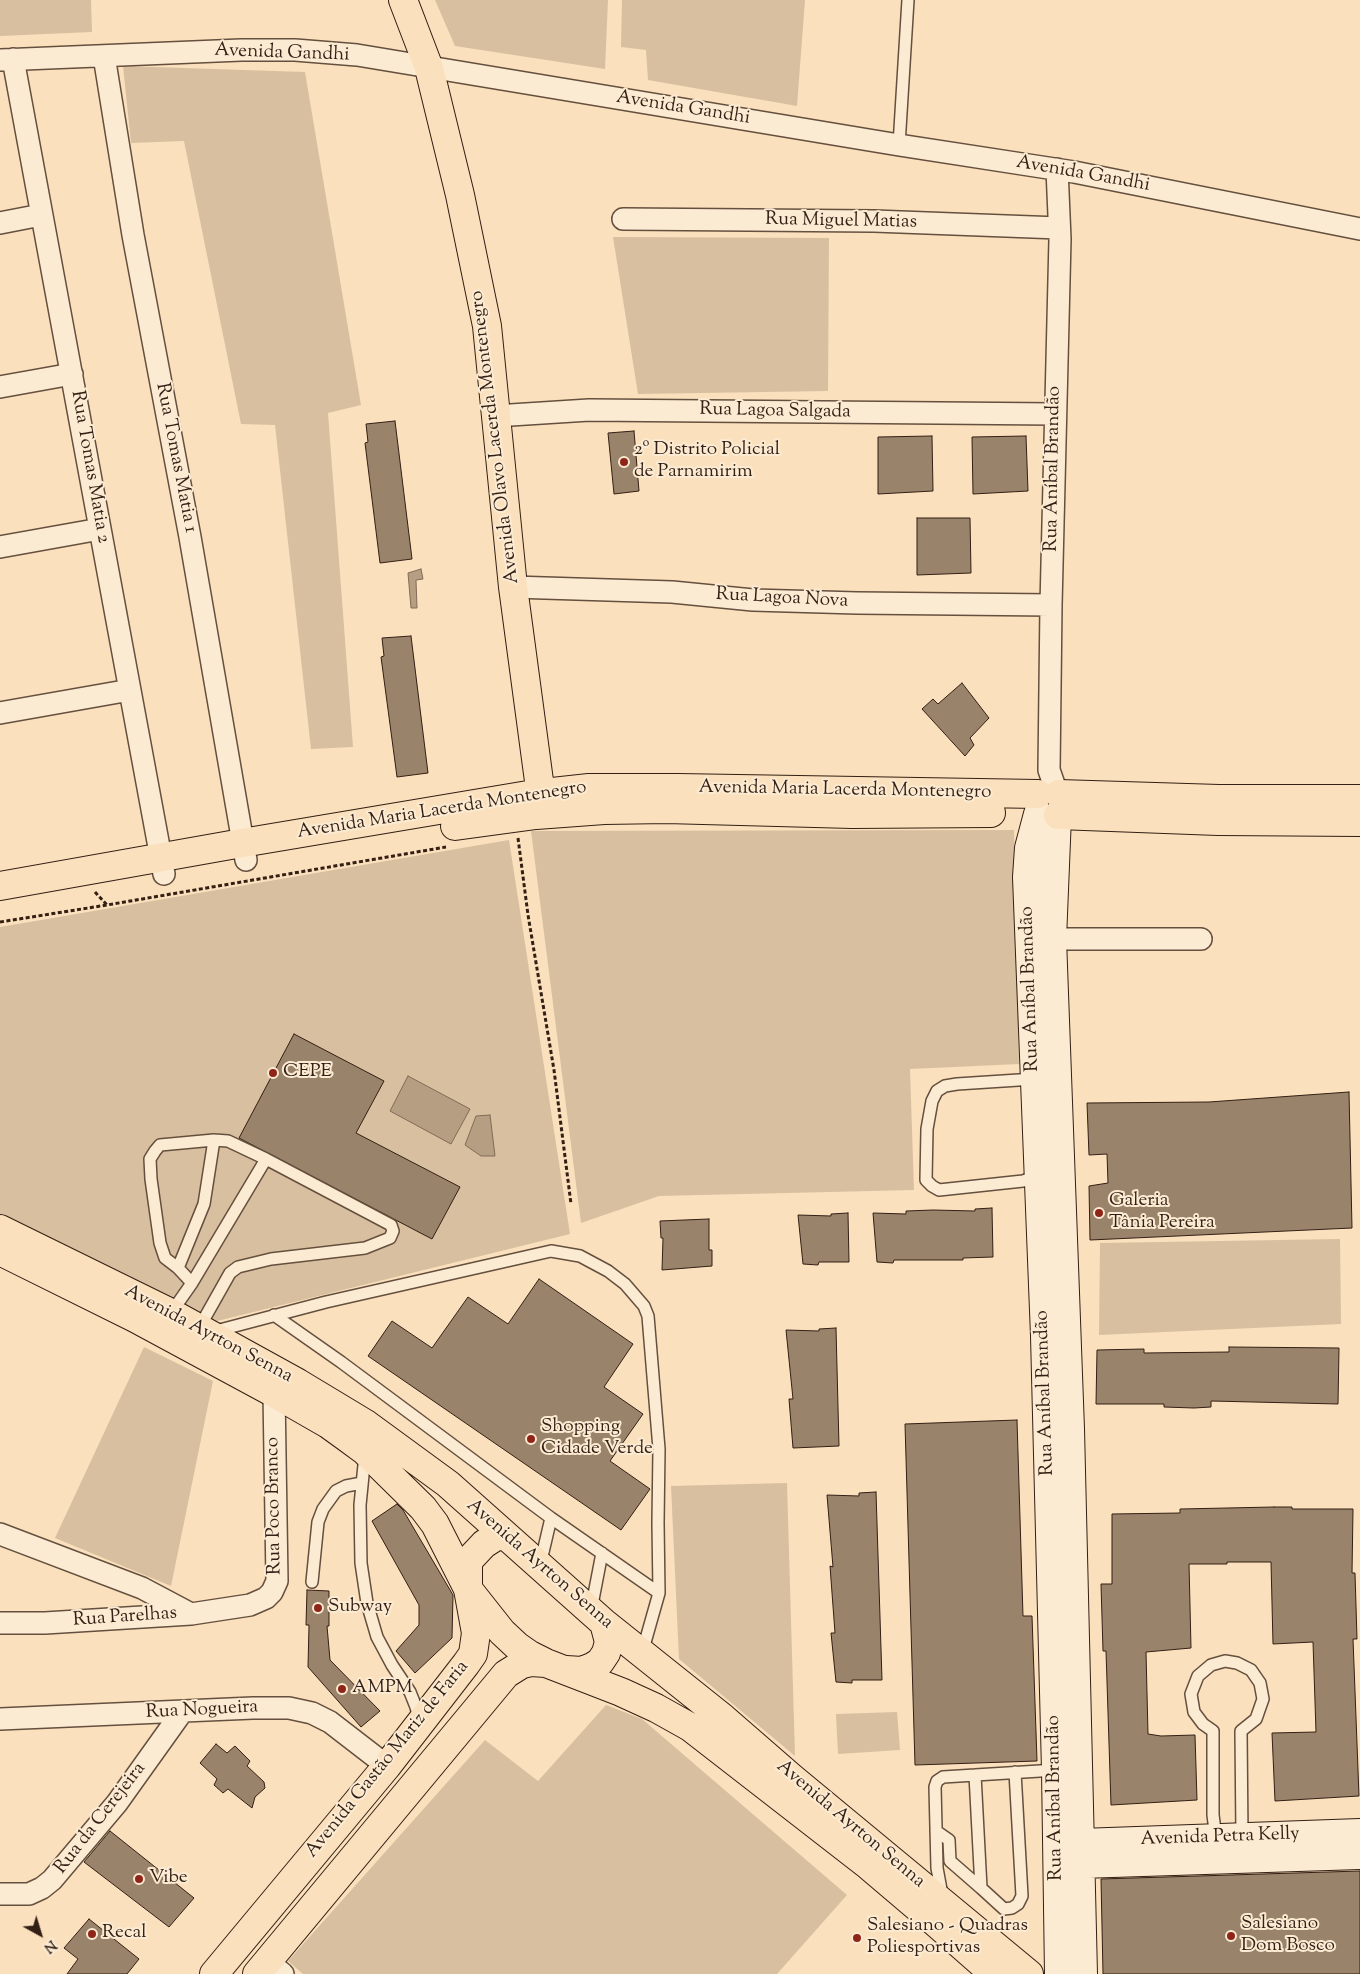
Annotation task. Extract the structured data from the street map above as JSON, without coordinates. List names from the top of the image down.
{
  "streets": {
    "main road": [
      "Avenida Olavo Lacerda Montenegro",
      "Avenida Maria Lacerda Montenegro",
      "Avenida Ayrton Senna",
      "Avenida Gastão Mariz de Faria"
    ],
    "street": [
      "Avenida Gandhi",
      "Rua Miguel Matias",
      "Rua Lagoa Salgada",
      "Rua Tomas Matia 1",
      "Rua Tomas Matia 2",
      "Rua Aníbal Brandão",
      "Rua Lagoa Nova",
      "Rua Poco Branco",
      "Rua Parelhas",
      "Rua Nogueira",
      "Rua da Cerejeira",
      "Avenida Petra Kelly"
    ]
  },
  "crossings": [
    ["Avenida Gandhi", "Avenida Olavo Lacerda Montenegro"],
    ["Avenida Gandhi", "Rua Tomas Matia 1"],
    ["Avenida Gandhi", "Rua Tomas Matia 2"],
    ["Avenida Gandhi", "Rua Aníbal Brandão"],
    ["Rua Miguel Matias", "Rua Aníbal Brandão"],
    ["Rua Lagoa Salgada", "Avenida Olavo Lacerda Montenegro"],
    ["Rua Lagoa Salgada", "Rua Aníbal Brandão"],
    ["Avenida Olavo Lacerda Montenegro", "Rua Lagoa Nova"],
    ["Avenida Olavo Lacerda Montenegro", "Avenida Maria Lacerda Montenegro"],
    ["Rua Tomas Matia 1", "Avenida Maria Lacerda Montenegro"],
    ["Rua Tomas Matia 2", "Avenida Maria Lacerda Montenegro"],
    ["Rua Aníbal Brandão", "Rua Lagoa Nova"],
    ["Rua Aníbal Brandão", "Avenida Maria Lacerda Montenegro"],
    ["Rua Aníbal Brandão", "Avenida Petra Kelly"],
    ["Avenida Ayrton Senna", "Rua Poco Branco"],
    ["Avenida Ayrton Senna", "Avenida Gastão Mariz de Faria"],
    ["Rua Poco Branco", "Rua Parelhas"],
    ["Rua Nogueira", "Avenida Gastão Mariz de Faria"],
    ["Rua Nogueira", "Rua da Cerejeira"]
  ],
  "places": [
    "2º Distrito Policial de Parnamirim",
    "CEPE",
    "Galeria Tânia Pereira",
    "Shopping Cidade Verde",
    "Subway",
    "AMPM",
    "Vibe",
    "Recal",
    "Salesiano Dom Bosco",
    "Salesiano - Quadras Poliesportivas"
  ],
  "north": "bottom right"
}
